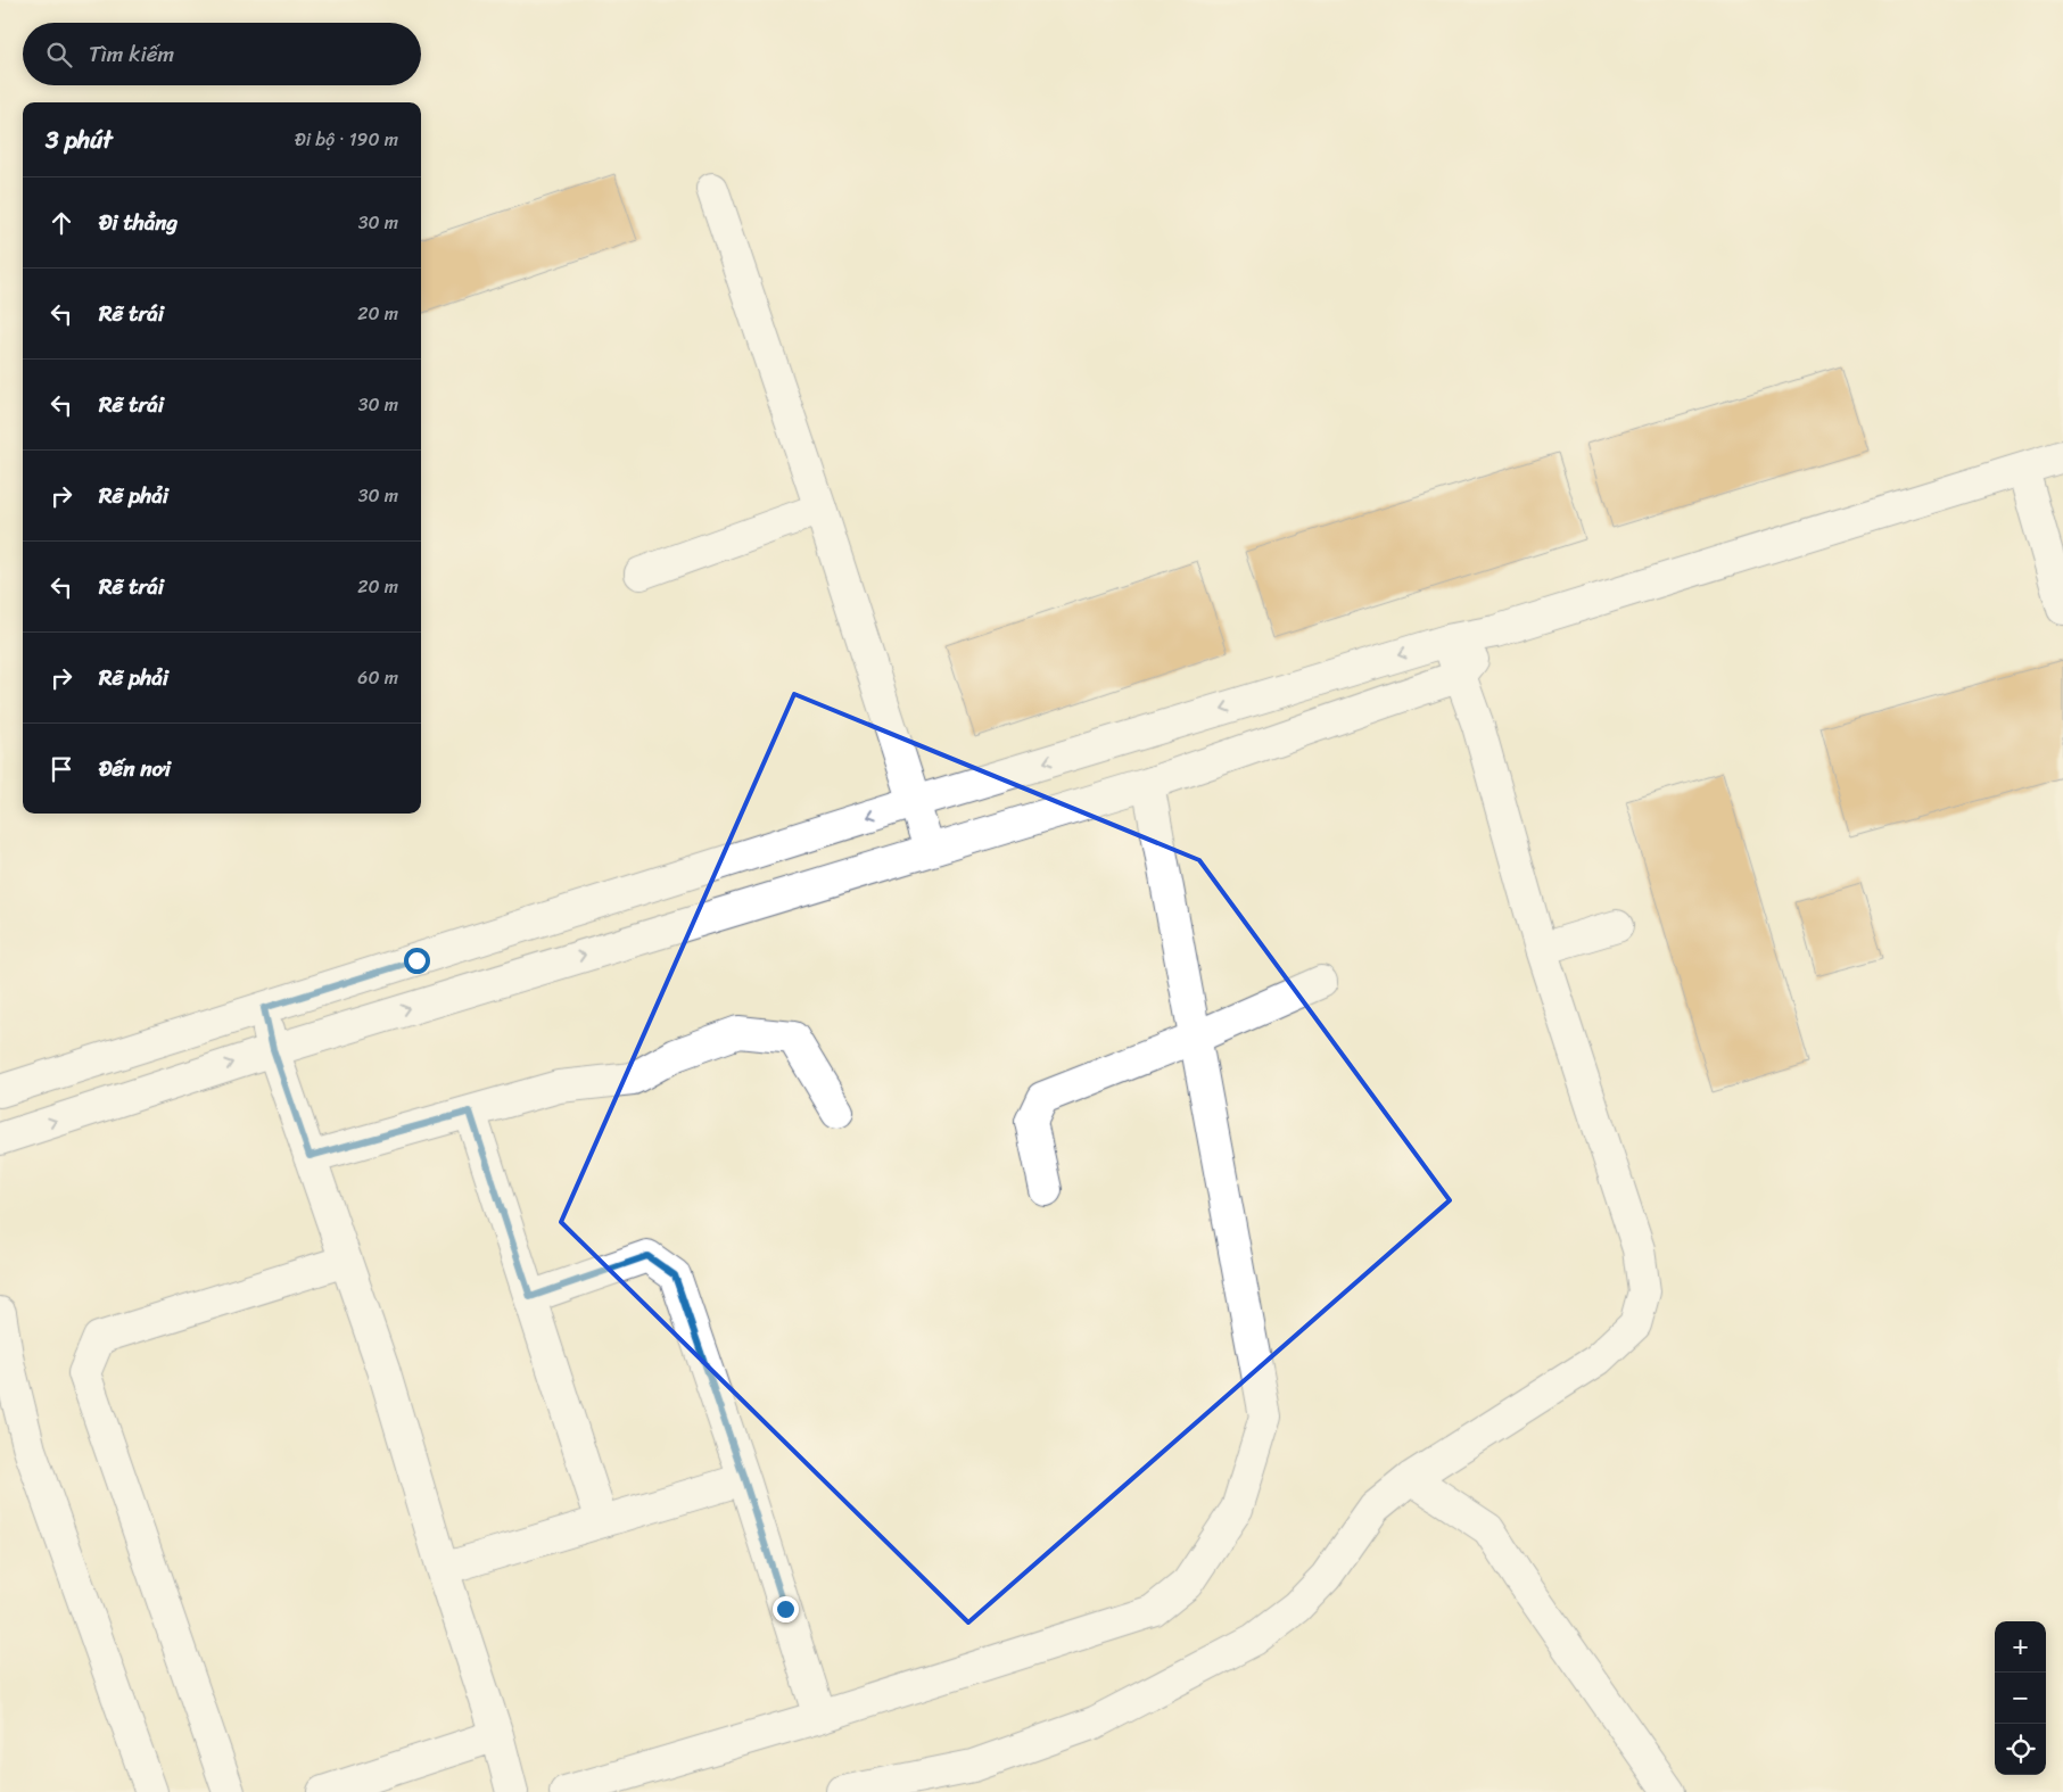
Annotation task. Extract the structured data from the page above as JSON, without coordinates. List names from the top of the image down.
{
  "page": {
    "search": "Tìm kiếm",
    "heading": ["3 phút", "Đi bộ · 190 m"],
    "list": [
      ["Đi thẳng", "30 m"],
      ["Rẽ trái", "20 m"],
      ["Rẽ trái", "30 m"],
      ["Rẽ phải", "30 m"],
      ["Rẽ trái", "20 m"],
      ["Rẽ phải", "60 m"],
      "Đến nơi"
    ],
    "map_buttons": ["+", "−"]
  }
}
